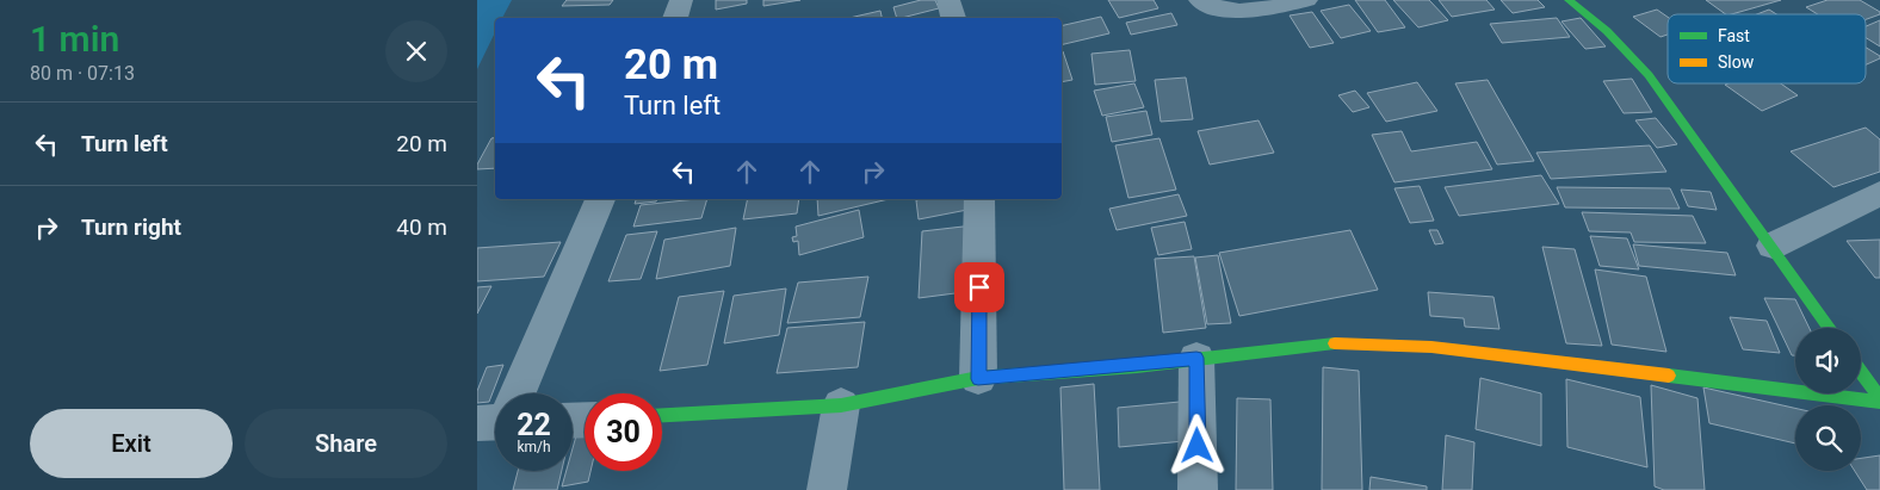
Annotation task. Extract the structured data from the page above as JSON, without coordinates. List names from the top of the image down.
{
  "legend": ["Fast", "Slow"],
  "page": {
    "heading": ["1 min", "80 m · 07:13"],
    "turn": ["20 m", "Turn left"],
    "list": [
      {
        "name": "Turn left",
        "value": "20 m"
      },
      {
        "name": "Turn right",
        "value": "40 m"
      }
    ],
    "speed": "22 km/h",
    "limit": "30",
    "buttons": ["Exit", "Share"]
  }
}
